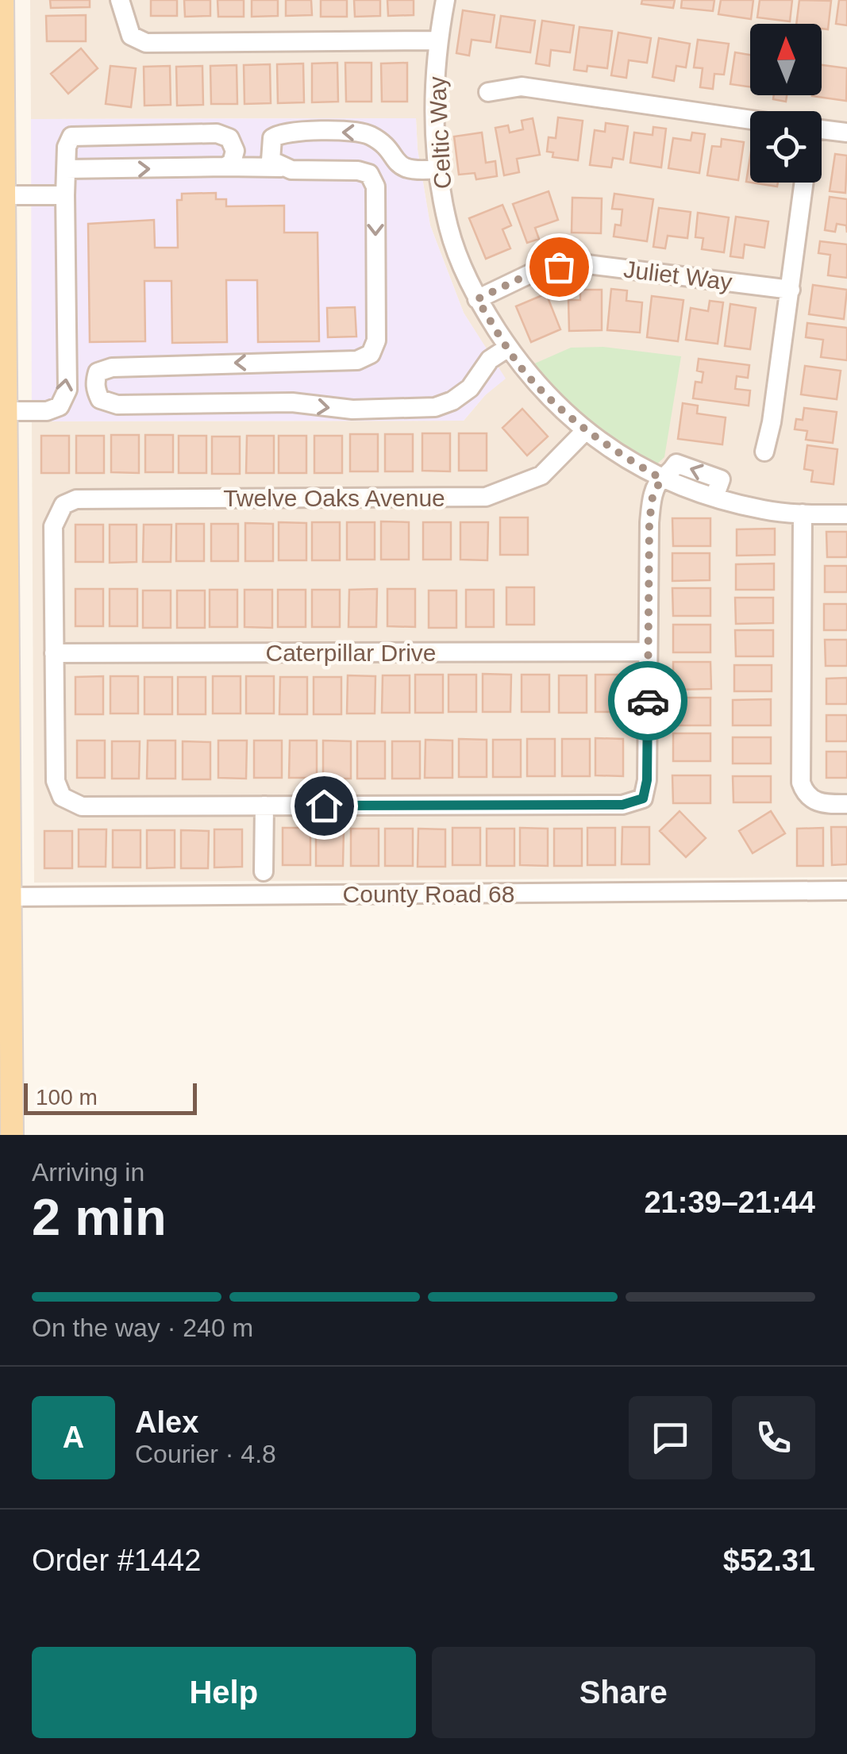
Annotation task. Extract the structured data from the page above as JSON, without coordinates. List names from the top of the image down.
{
  "streets": {
    "street": [
      "Celtic Way",
      "Juliet Way",
      "Twelve Oaks Avenue",
      "Caterpillar Drive",
      "County Road 68"
    ]
  },
  "crossings": [
    ["Celtic Way", "Juliet Way"],
    ["Celtic Way", "Twelve Oaks Avenue"],
    ["Twelve Oaks Avenue", "Caterpillar Drive"]
  ],
  "scale_bar": "100 m",
  "north": "top",
  "page": {
    "scale": "100 m",
    "heading": ["2 min", "Arriving in", "21:39–21:44"],
    "panel": [
      "Alex",
      "Courier · 4.8",
      "Order #1442",
      "$52.31"
    ],
    "bar": "On the way · 240 m",
    "round": "A",
    "buttons": ["Help", "Share"]
  }
}
